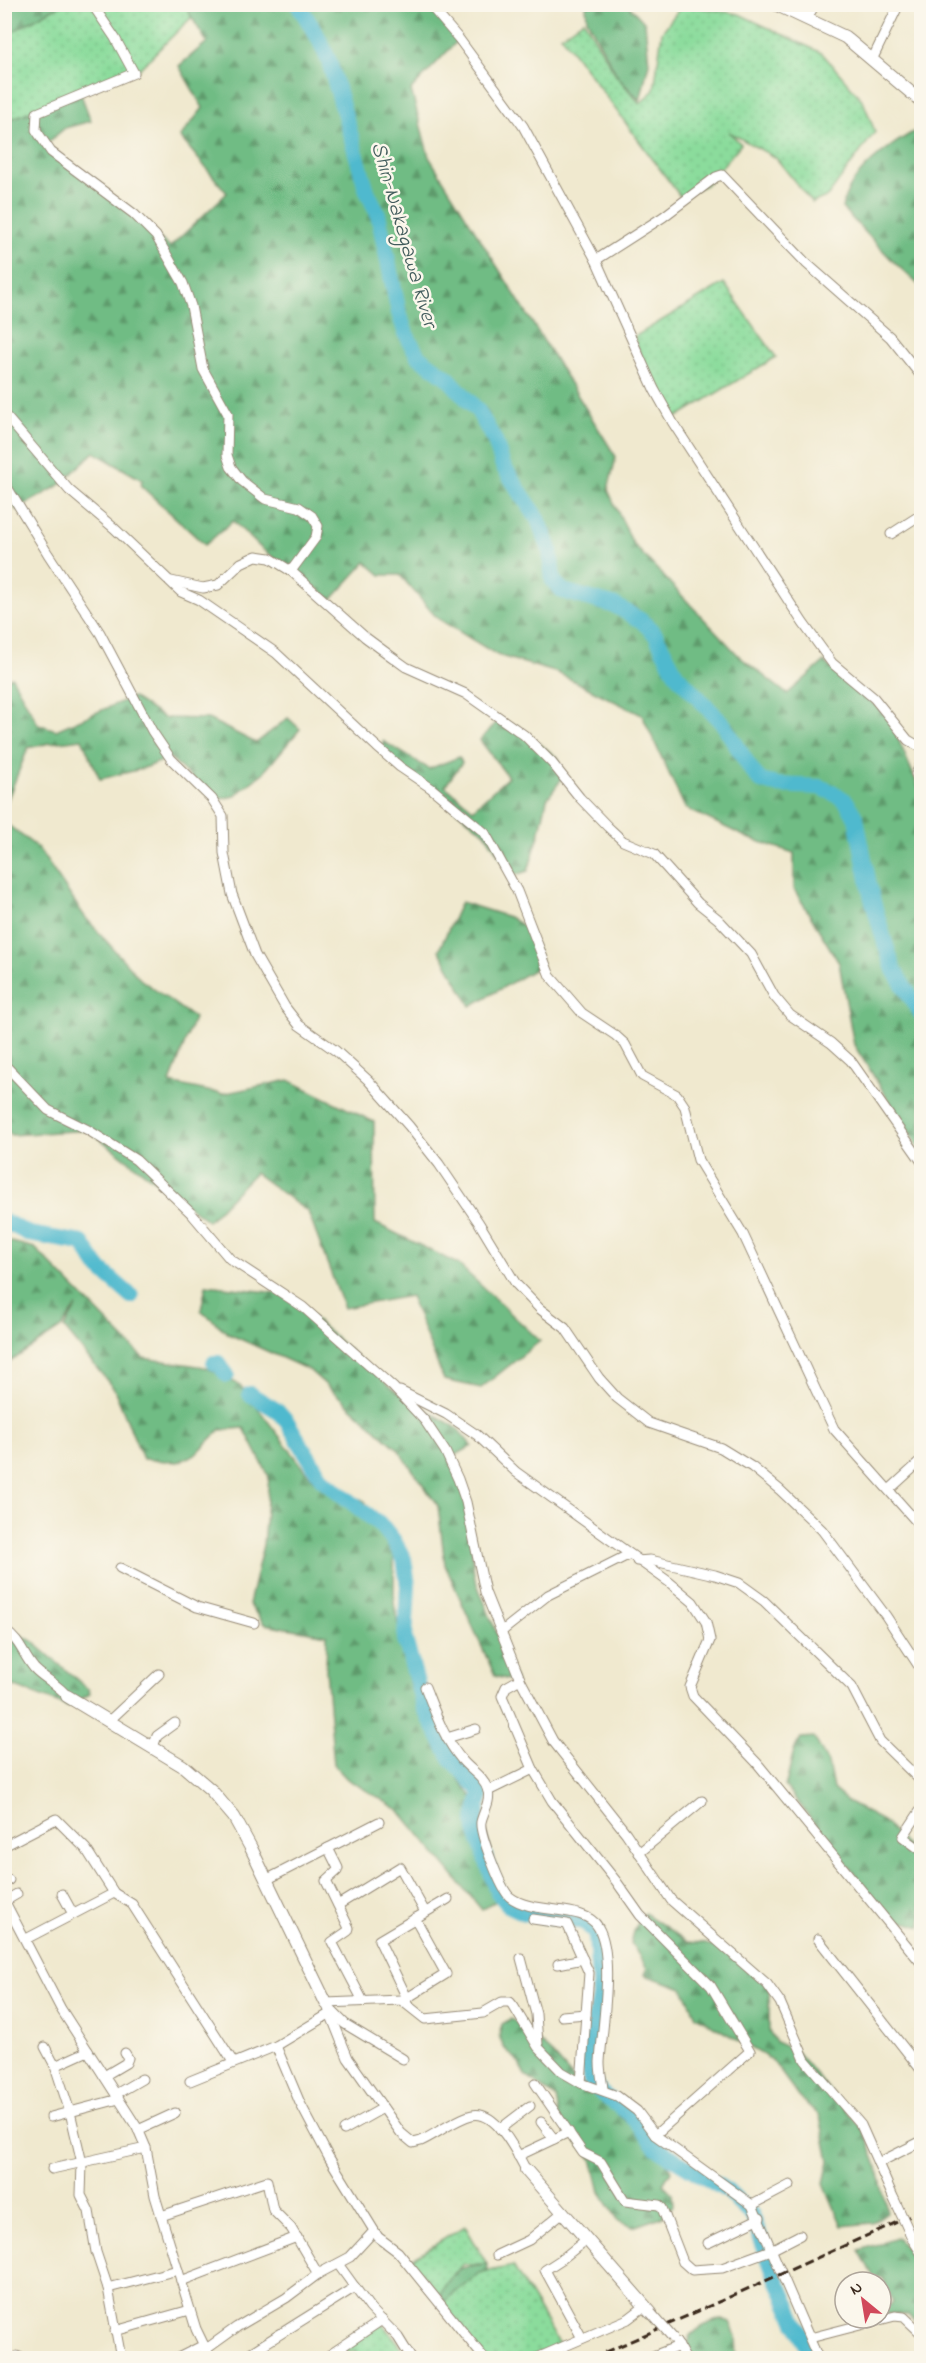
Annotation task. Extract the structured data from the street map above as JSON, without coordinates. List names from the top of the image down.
{
  "water": ["Shin-Nakagawa River"],
  "north": "top left"
}
